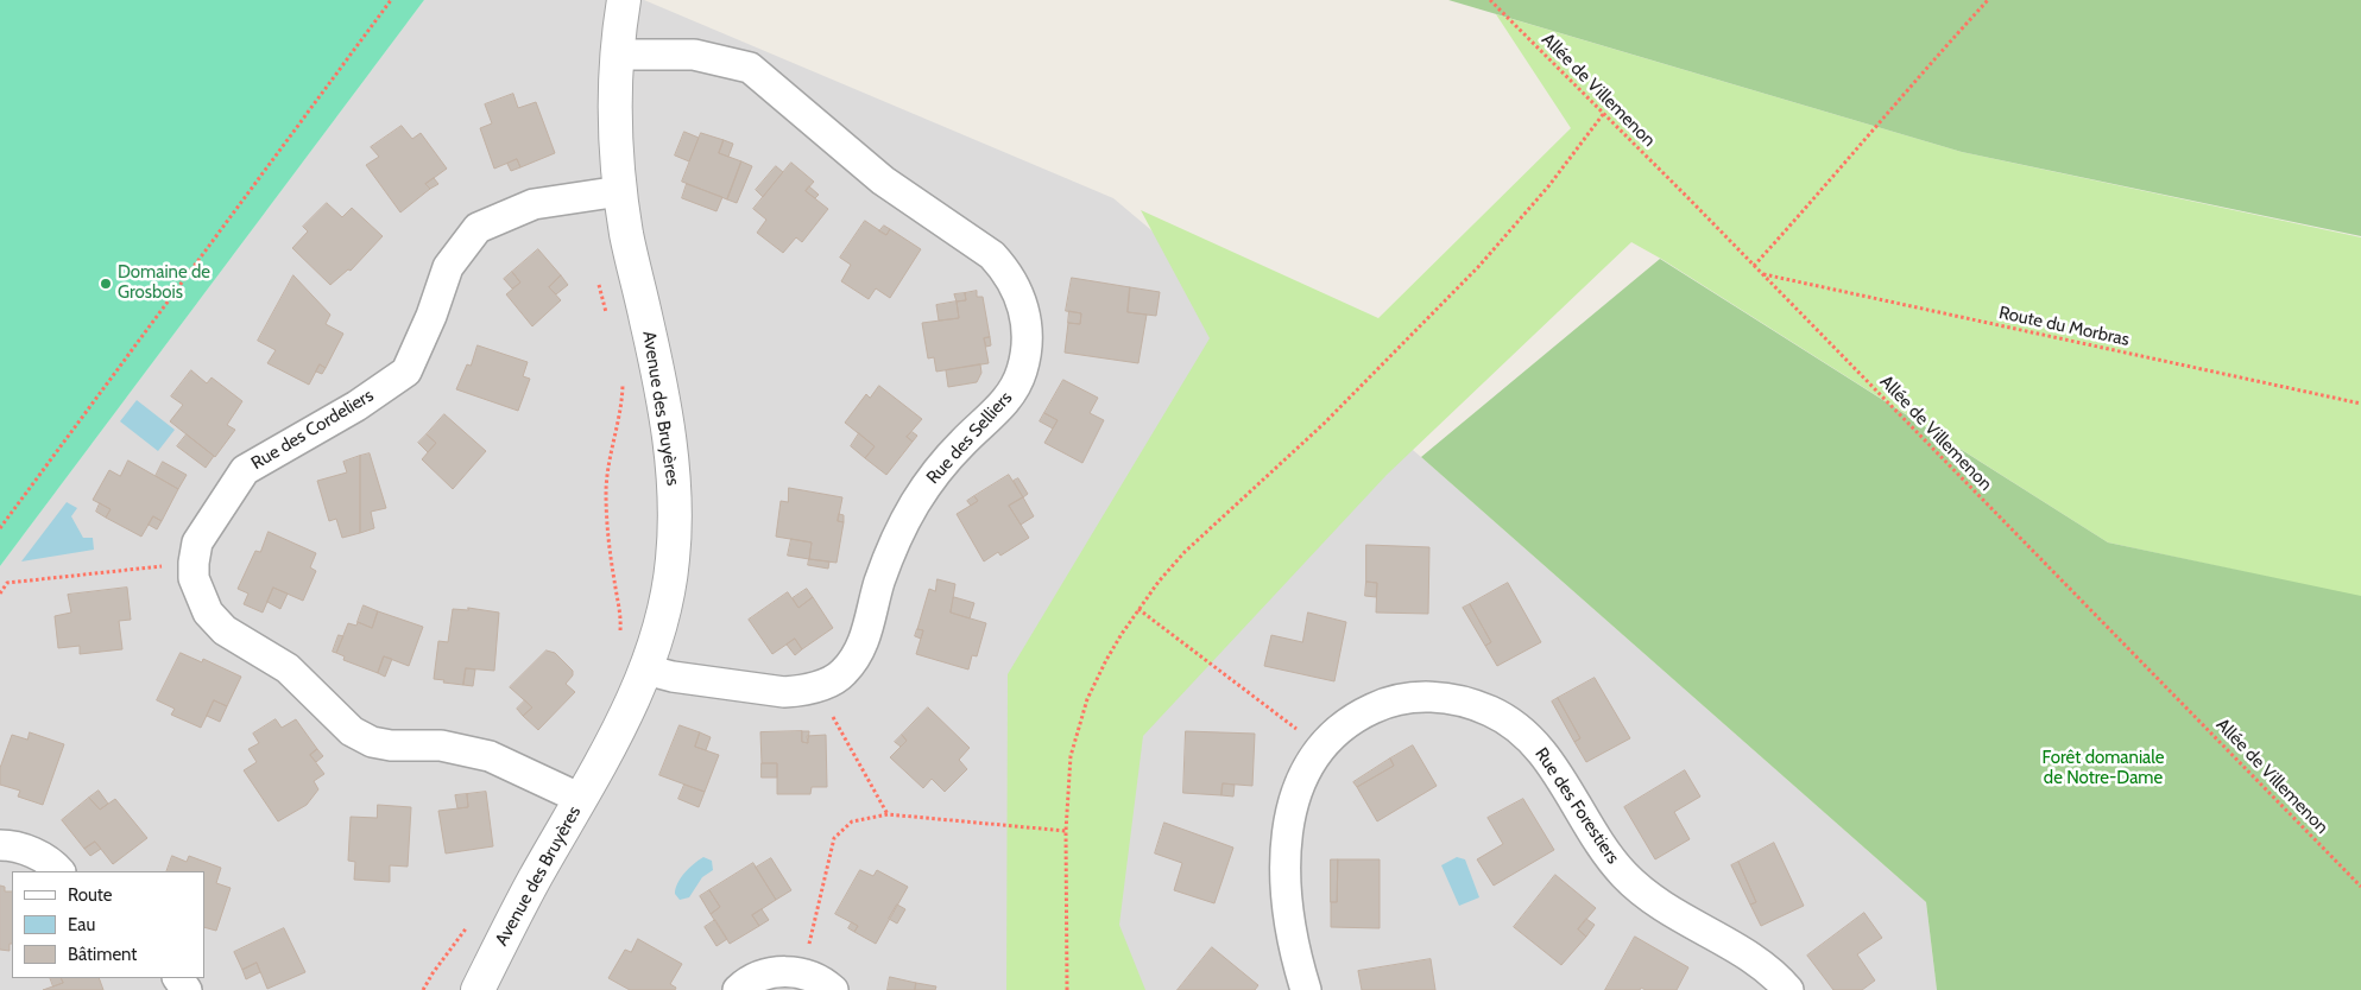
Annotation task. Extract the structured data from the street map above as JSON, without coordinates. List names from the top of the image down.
{
  "streets": {
    "street": [
      "Avenue des Bruyères",
      "Rue des Cordeliers",
      "Rue des Selliers",
      "Rue des Forestiers"
    ],
    "path": ["Allée de Villemenon", "Route du Morbras"]
  },
  "crossings": [
    ["Allée de Villemenon", "Route du Morbras"],
    ["Avenue des Bruyères", "Rue des Cordeliers"],
    ["Avenue des Bruyères", "Rue des Selliers"]
  ],
  "parks": ["Forêt domaniale de Notre-Dame"],
  "places": ["Domaine de Grosbois"],
  "legend": ["Route", "Eau", "Bâtiment"]
}
